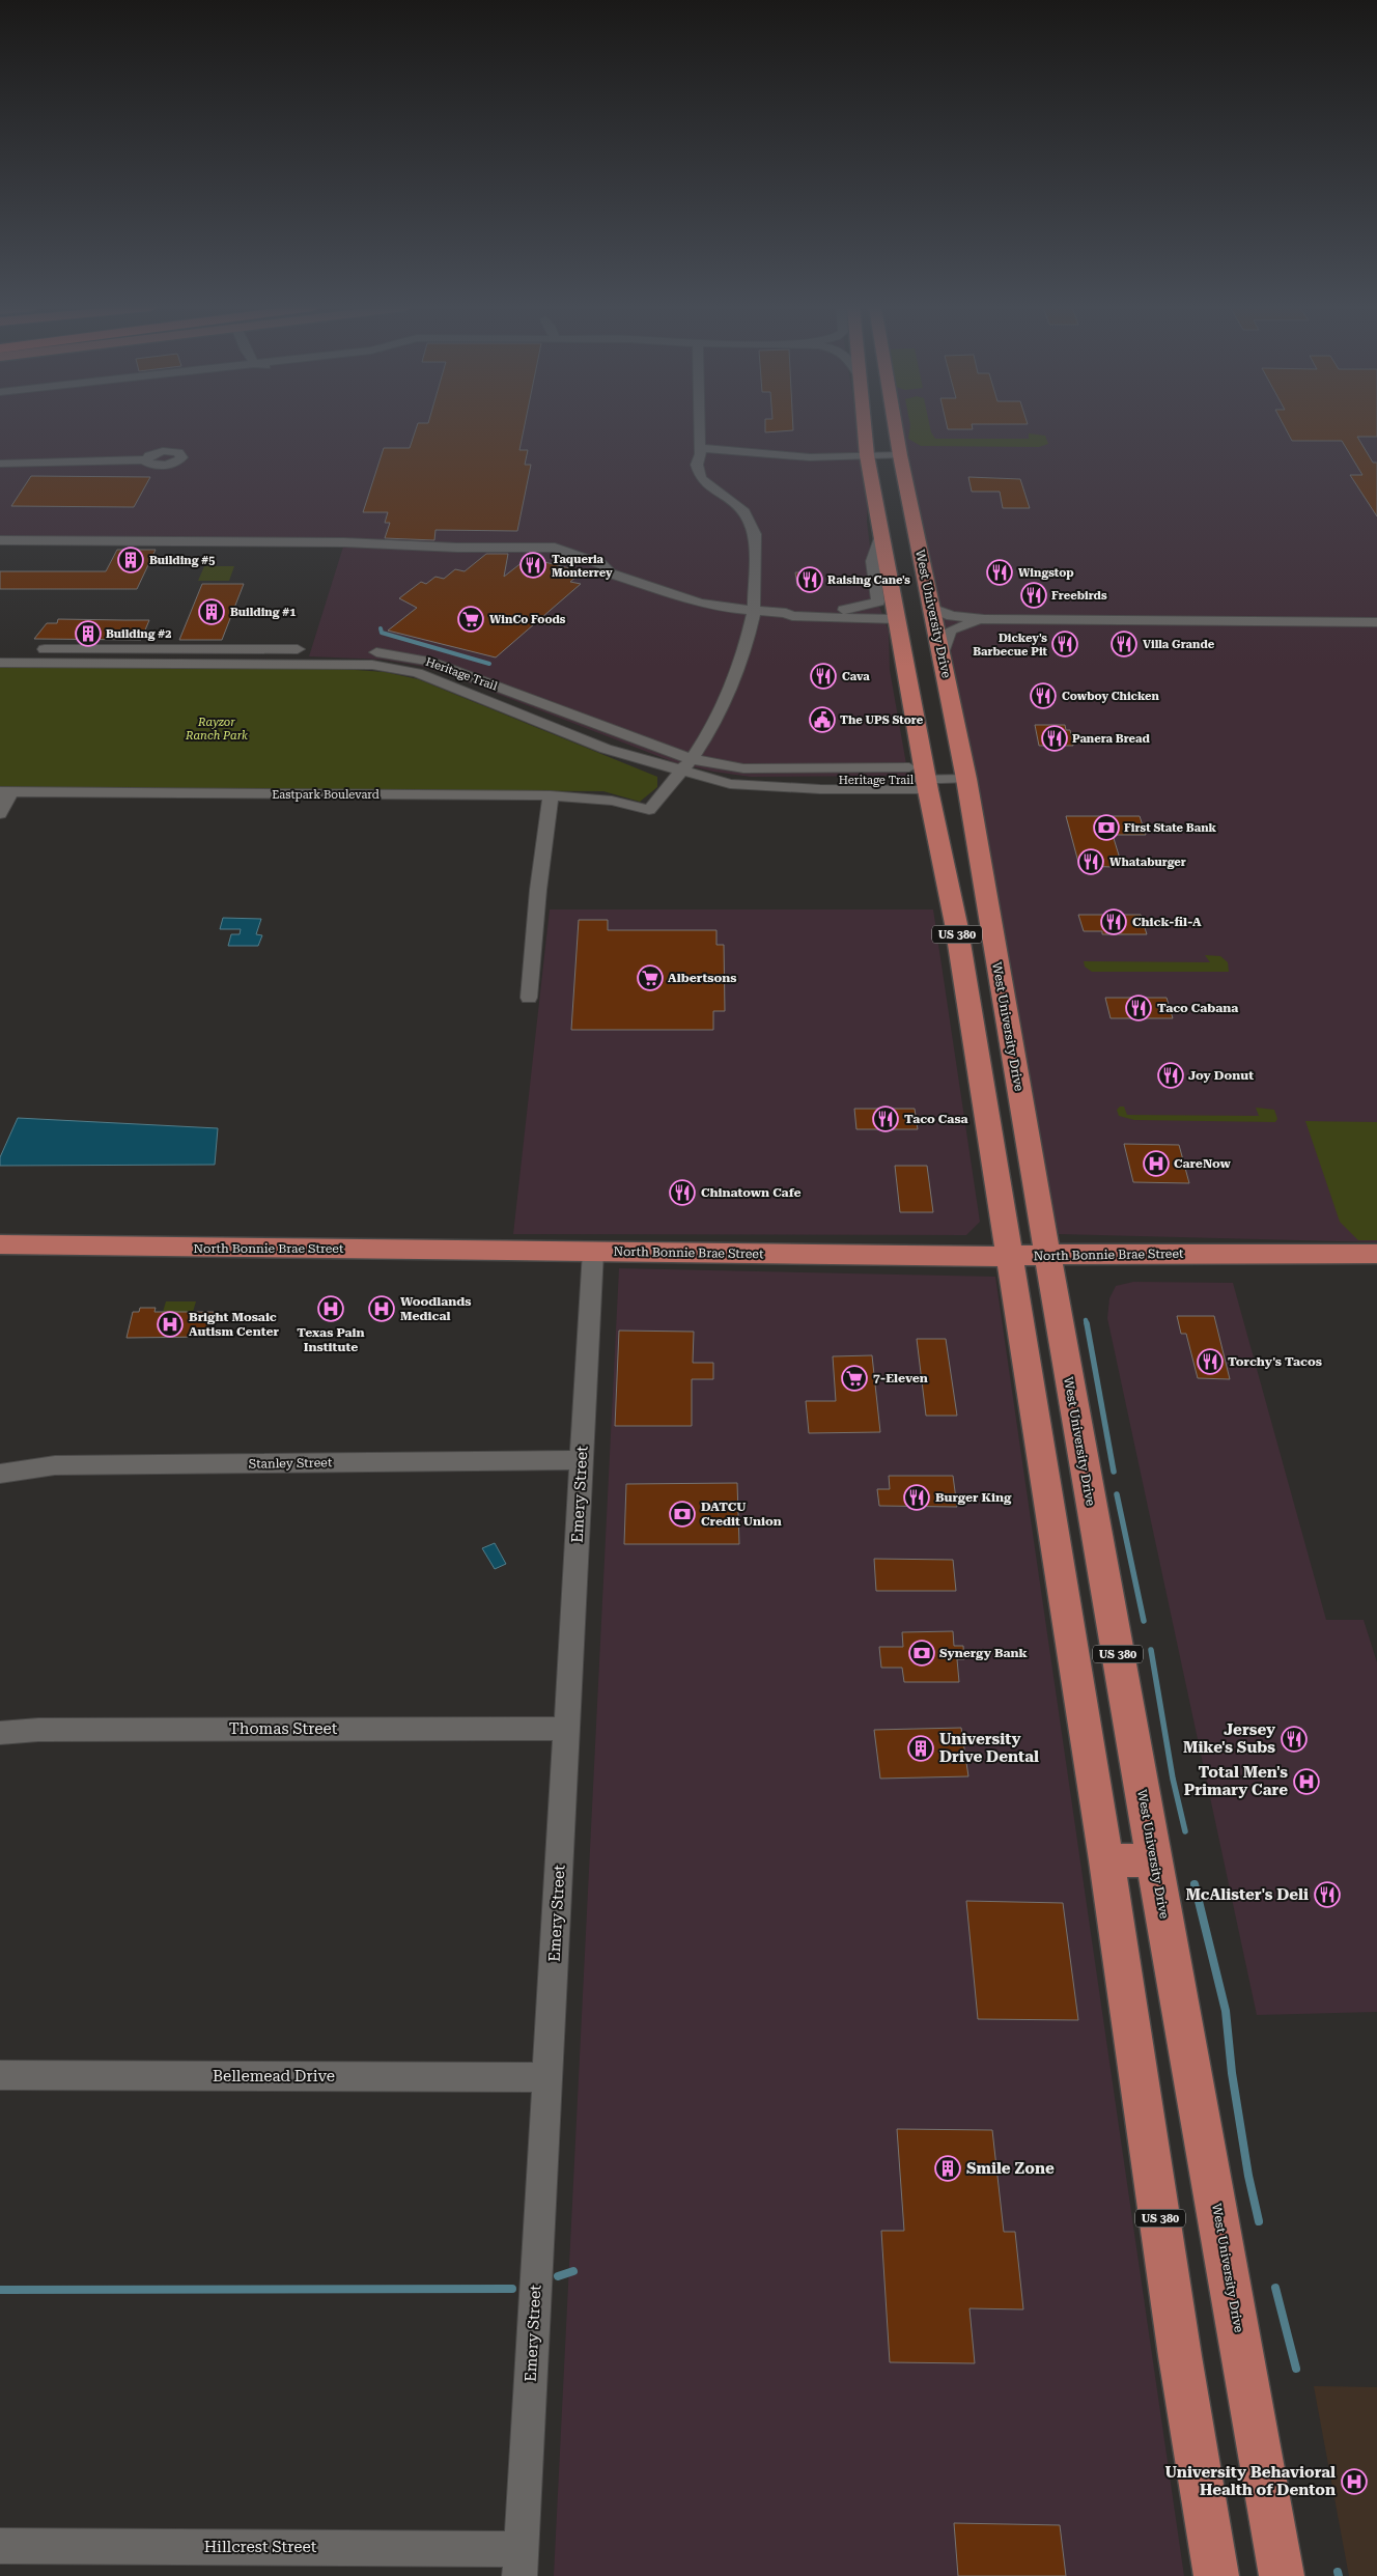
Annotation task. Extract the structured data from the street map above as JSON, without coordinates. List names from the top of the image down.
{
  "streets": {
    "main road": ["West University Drive", "US 380", "North Bonnie Brae Street"],
    "street": [
      "Heritage Trail",
      "Eastpark Boulevard",
      "Stanley Street",
      "Emery Street",
      "Thomas Street",
      "Bellemead Drive",
      "Hillcrest Street"
    ]
  },
  "crossings": [
    ["West University Drive", "Heritage Trail"],
    ["West University Drive", "North Bonnie Brae Street"],
    ["Heritage Trail", "Eastpark Boulevard"],
    ["Heritage Trail", "US 380"],
    ["US 380", "North Bonnie Brae Street"],
    ["North Bonnie Brae Street", "Emery Street"],
    ["Stanley Street", "Emery Street"],
    ["Emery Street", "Thomas Street"],
    ["Emery Street", "Bellemead Drive"],
    ["Emery Street", "Hillcrest Street"]
  ],
  "parks": ["Rayzor Ranch Park"],
  "places": {
    "building": [
      "Building #5",
      "Building #1",
      "Building #2",
      "University Drive Dental",
      "Smile Zone"
    ],
    "restaurant": [
      "Taqueria Monterrey",
      "Wingstop",
      "Raising Cane's",
      "Freebirds",
      "Dickey's Barbecue Pit",
      "Villa Grande",
      "Cava",
      "Cowboy Chicken",
      "Panera Bread",
      "Whataburger",
      "Chick-fil-A",
      "Taco Cabana",
      "Joy Donut",
      "Taco Casa",
      "Chinatown Cafe",
      "Torchy's Tacos",
      "Burger King",
      "Jersey Mike's Subs",
      "McAlister's Deli"
    ],
    "supermarket": ["WinCo Foods", "Albertsons", "7-Eleven"],
    "public building": ["The UPS Store"],
    "bank": ["First State Bank", "DATCU Credit Union", "Synergy Bank"],
    "hospital": [
      "CareNow",
      "Texas Pain Institute",
      "Woodlands Medical",
      "Bright Mosaic Autism Center",
      "Total Men's Primary Care",
      "University Behavioral Health of Denton"
    ]
  }
}
